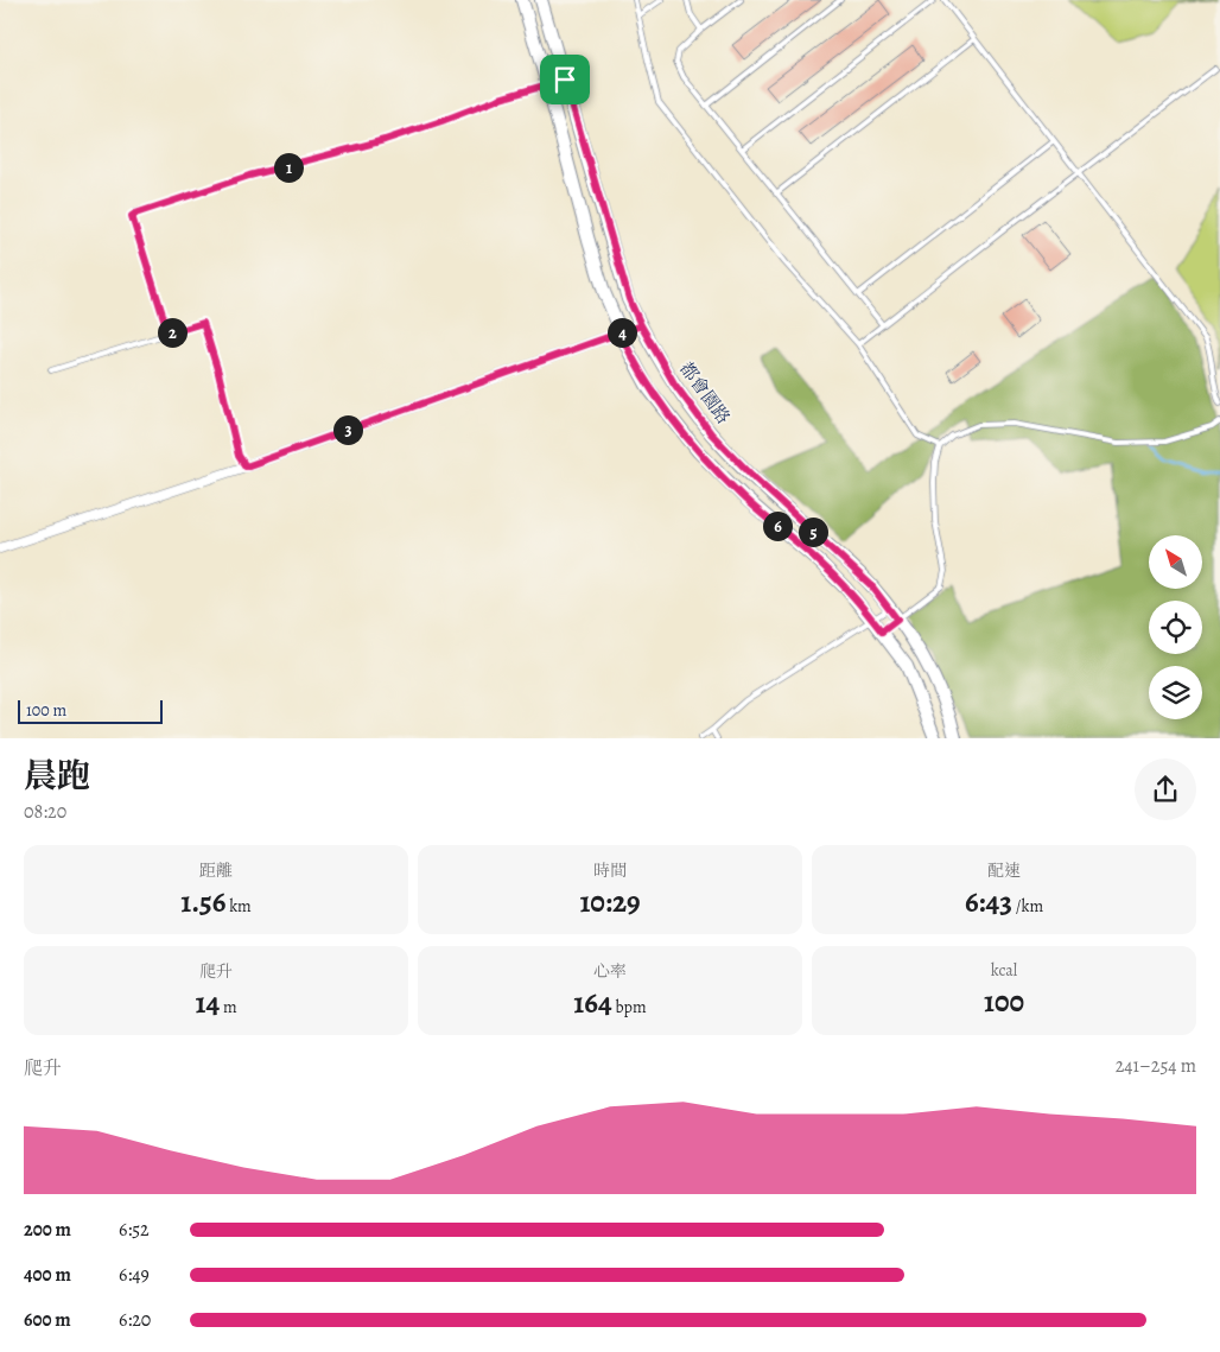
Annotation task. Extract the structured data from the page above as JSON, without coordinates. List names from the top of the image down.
{
  "streets": {
    "street": ["都會園路"]
  },
  "scale_bar": "100 m",
  "north": "top left",
  "page": {
    "pins": [
      "1",
      "2",
      "4",
      "3",
      "6",
      "5"
    ],
    "scale": "100 m",
    "heading": ["晨跑", "08:20"],
    "stats": [
      ["距離", "1.56 km"],
      ["時間", "10:29"],
      ["配速", "6:43 /km"],
      ["爬升", "14 m"],
      ["心率", "164 bpm"],
      ["kcal", "100"]
    ],
    "chart": ["爬升", "241–254 m"],
    "list": [
      {
        "name": "200 m",
        "note": "6:52"
      },
      {
        "name": "400 m",
        "note": "6:49"
      },
      {
        "name": "600 m",
        "note": "6:20"
      }
    ]
  }
}
